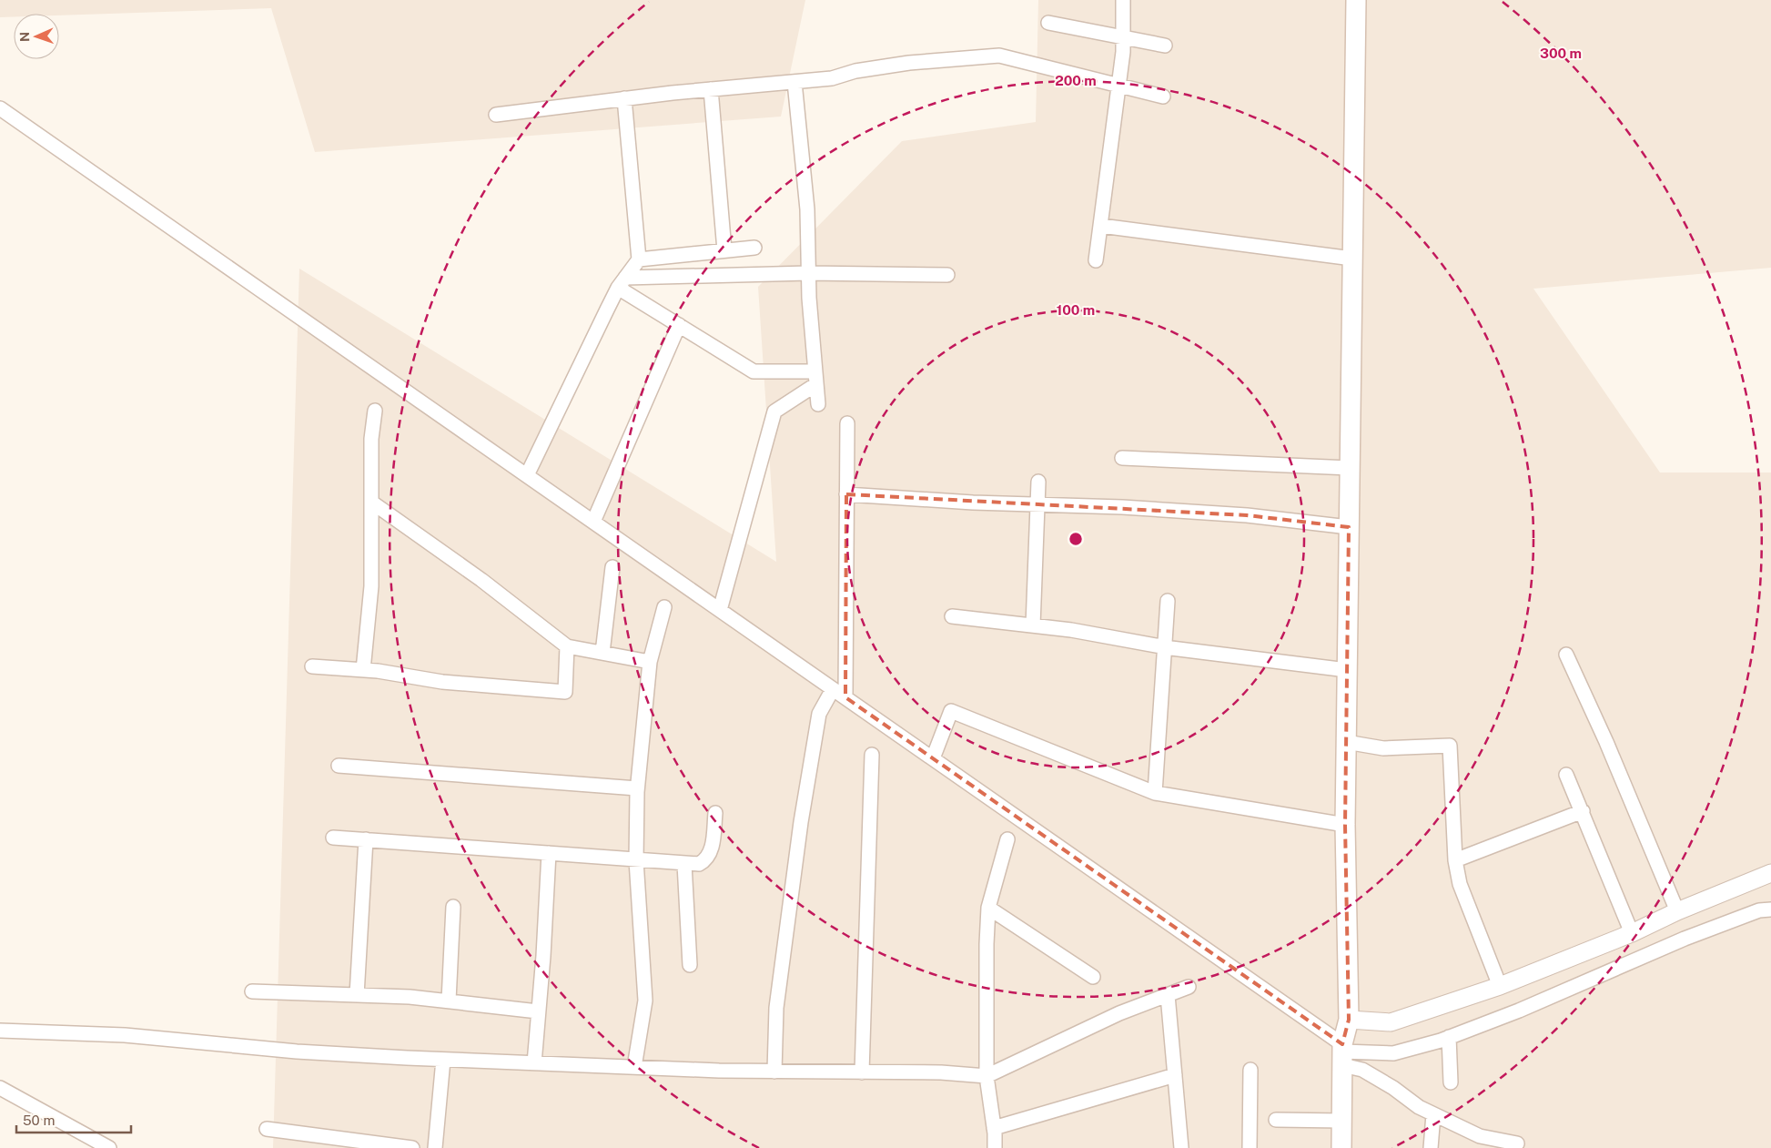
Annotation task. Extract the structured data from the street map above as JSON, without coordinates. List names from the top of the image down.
{
  "scale_bar": "50 m",
  "north": "left",
  "rings": ["300 m", "200 m", "100 m"]
}
